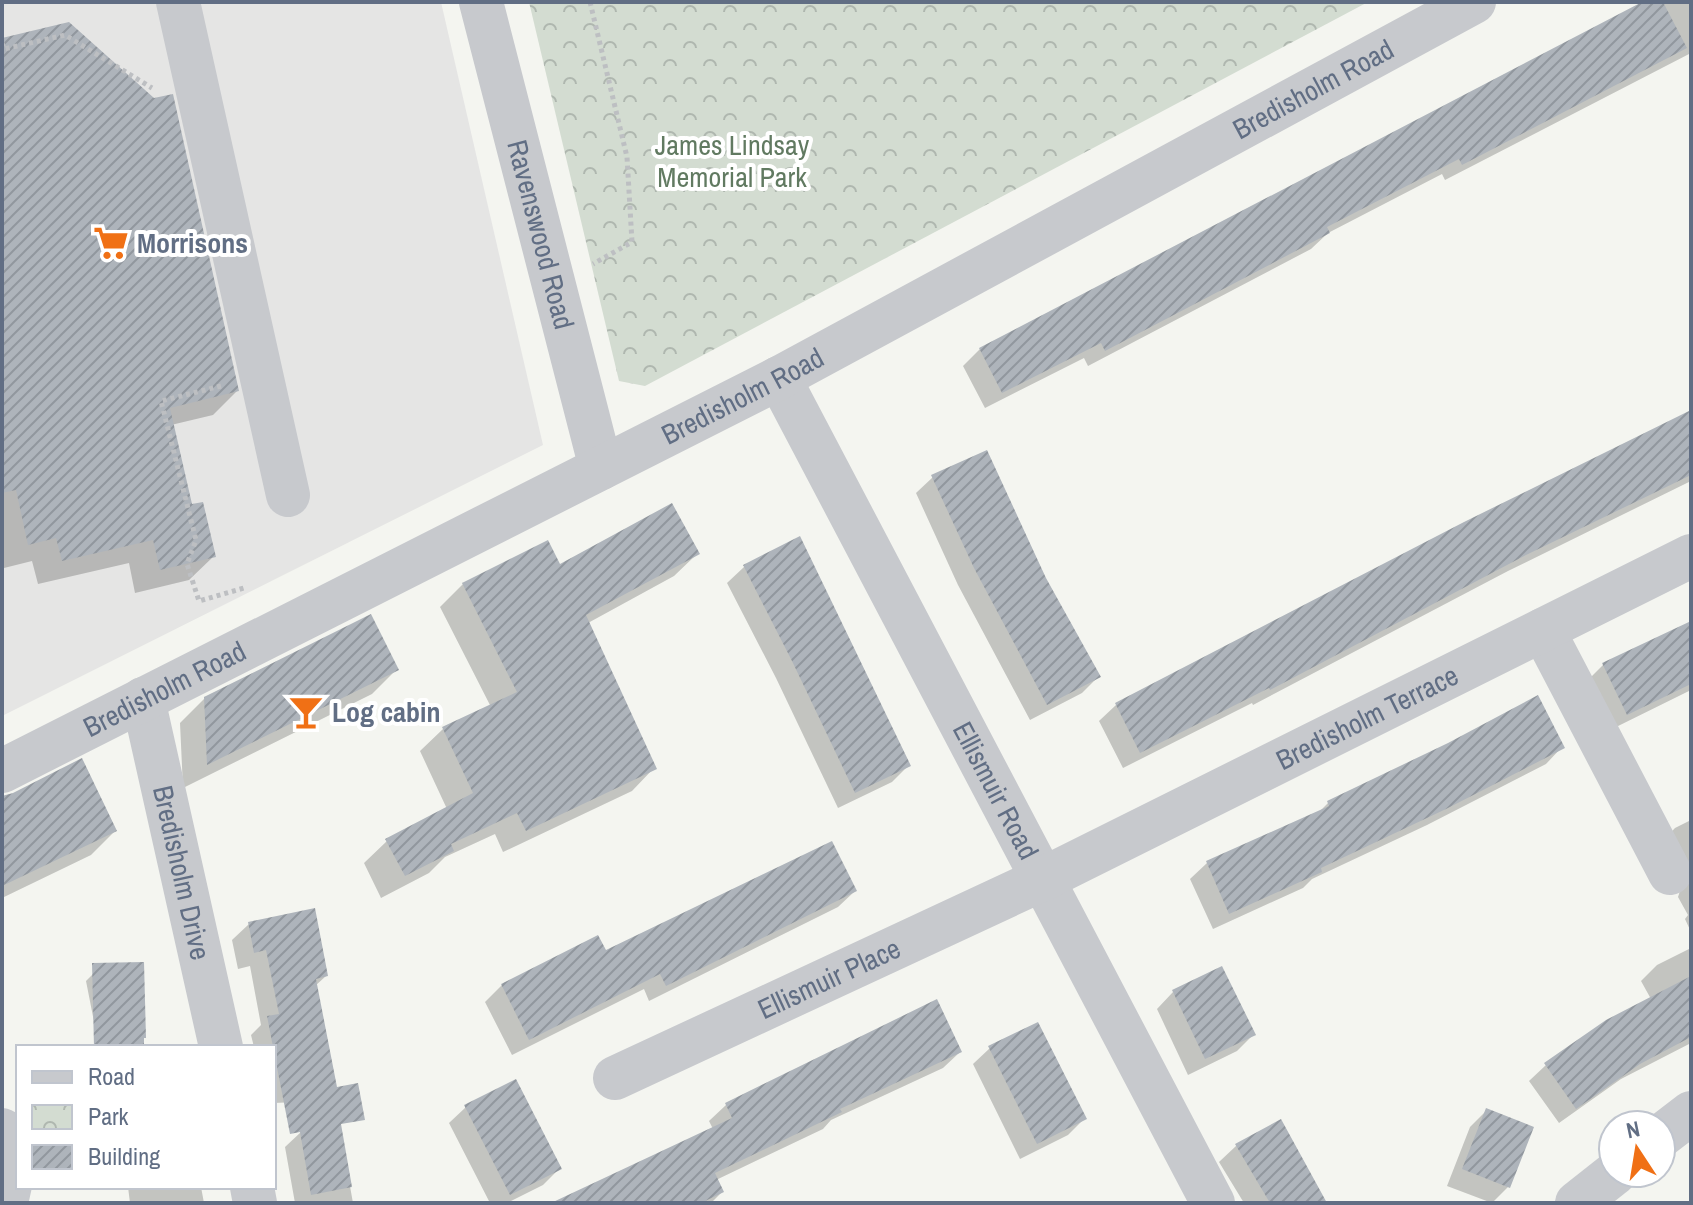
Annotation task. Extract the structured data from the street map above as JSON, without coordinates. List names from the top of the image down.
{
  "streets": {
    "street": [
      "Bredisholm Road",
      "Ravenswood Road",
      "Bredisholm Terrace",
      "Ellismuir Road",
      "Bredisholm Drive",
      "Ellismuir Place"
    ]
  },
  "crossings": [
    ["Bredisholm Road", "Ravenswood Road"],
    ["Bredisholm Road", "Ellismuir Road"],
    ["Bredisholm Road", "Bredisholm Drive"],
    ["Bredisholm Terrace", "Ellismuir Road"],
    ["Bredisholm Terrace", "Ellismuir Place"],
    ["Ellismuir Road", "Ellismuir Place"]
  ],
  "parks": ["James Lindsay Memorial Park"],
  "places": {
    "supermarket": ["Morrisons"],
    "bar": ["Log cabin"]
  },
  "legend": ["Road", "Park", "Building"],
  "north": "top"
}
